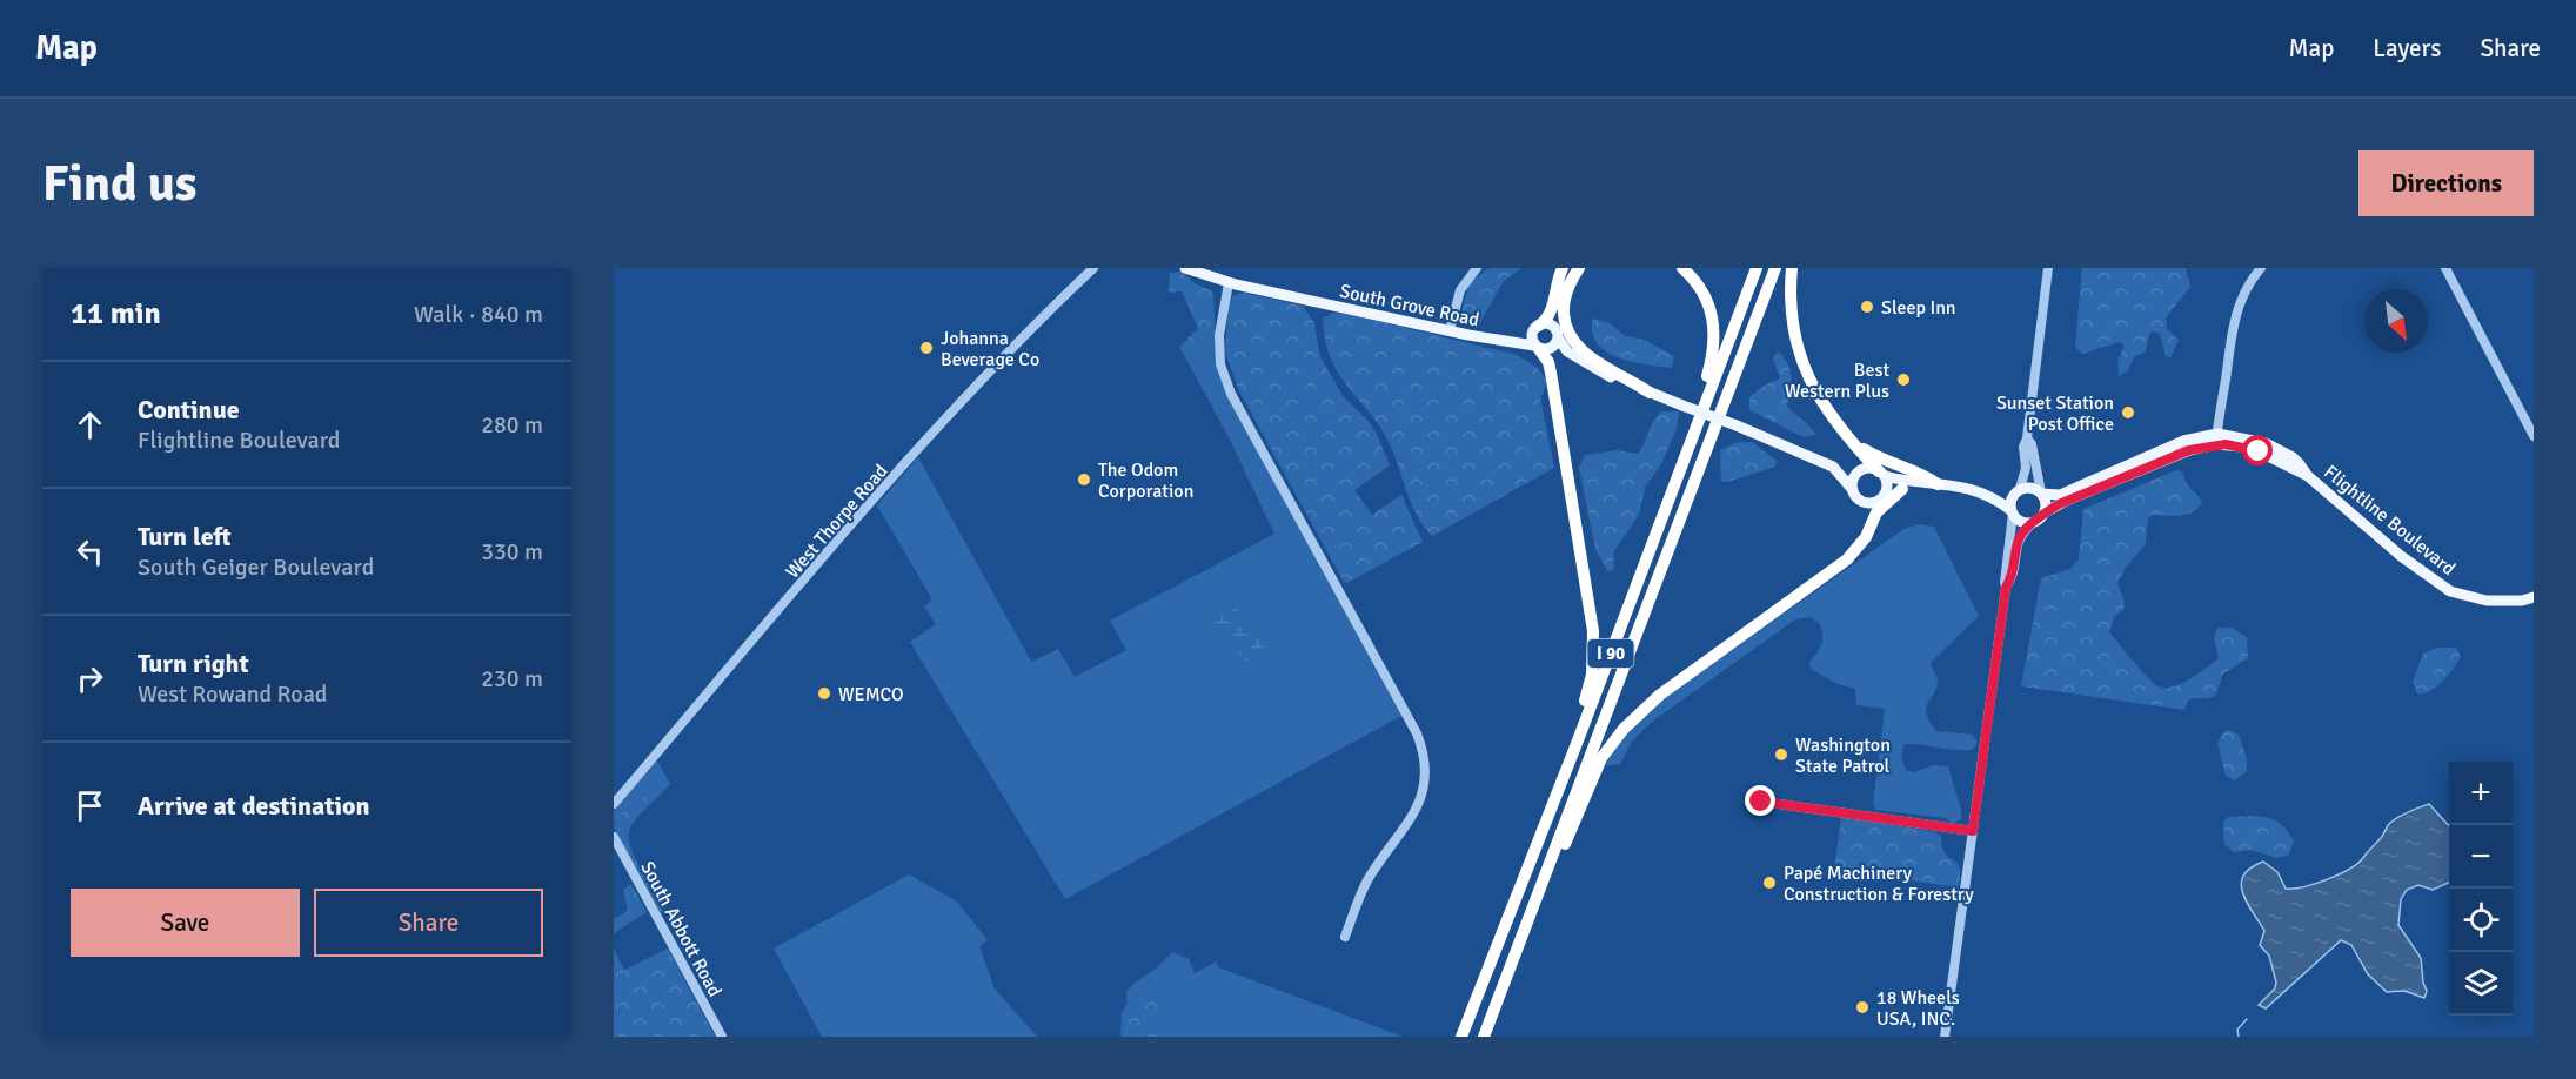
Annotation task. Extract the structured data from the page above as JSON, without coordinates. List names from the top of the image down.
{
  "streets": {
    "highway": ["I 90"],
    "main road": ["South Grove Road", "Flightline Boulevard"],
    "street": ["West Thorpe Road", "South Abbott Road"]
  },
  "crossings": [
    ["South Grove Road", "Flightline Boulevard"]
  ],
  "places": [
    "Sleep Inn",
    "Johanna Beverage Co",
    "Best Western Plus",
    "Sunset Station Post Office",
    "The Odom Corporation",
    "WEMCO",
    "Washington State Patrol",
    "Papé Machinery Construction & Forestry",
    "18 Wheels USA, INC."
  ],
  "north": "bottom right",
  "page": {
    "header": "Map",
    "nav": ["Map", "Layers", "Share"],
    "buttons": [
      "Directions",
      ["Save", "Share"]
    ],
    "title": "Find us",
    "heading": ["11 min", "Walk · 840 m"],
    "list": [
      ["Continue", "Flightline Boulevard", "280 m"],
      ["Turn left", "South Geiger Boulevard", "330 m"],
      ["Turn right", "West Rowand Road", "230 m"],
      "Arrive at destination"
    ],
    "map_buttons": ["+", "−"]
  }
}
